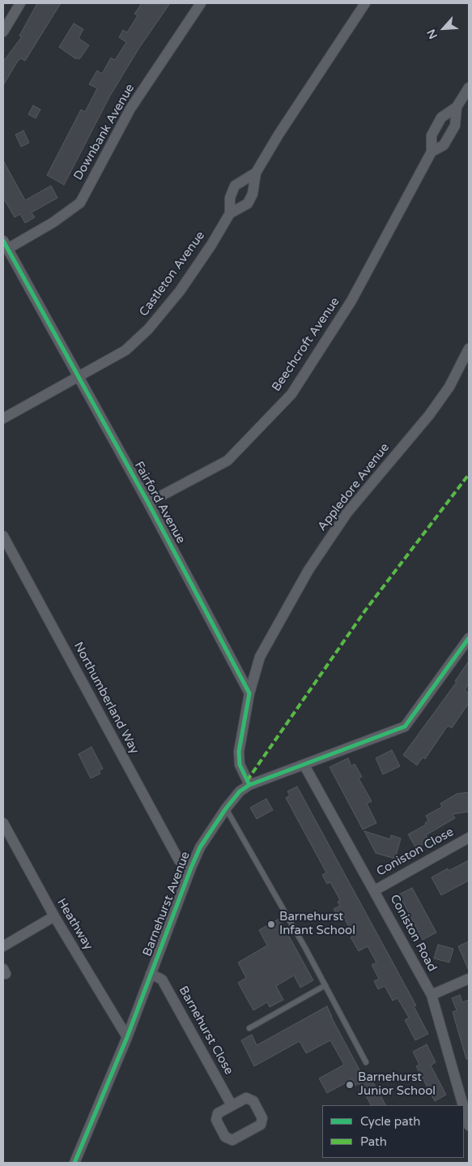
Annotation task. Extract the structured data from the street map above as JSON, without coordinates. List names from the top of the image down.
{
  "streets": {
    "street": [
      "Downbank Avenue",
      "Castleton Avenue",
      "Beechcroft Avenue",
      "Appledore Avenue",
      "Fairford Avenue",
      "Northumberland Way",
      "Coniston Close",
      "Barnehurst Avenue",
      "Heathway",
      "Coniston Road",
      "Barnehurst Close"
    ]
  },
  "crossings": [
    ["Downbank Avenue", "Fairford Avenue"],
    ["Castleton Avenue", "Fairford Avenue"],
    ["Beechcroft Avenue", "Fairford Avenue"],
    ["Appledore Avenue", "Fairford Avenue"],
    ["Northumberland Way", "Barnehurst Avenue"],
    ["Coniston Close", "Coniston Road"],
    ["Barnehurst Avenue", "Heathway"],
    ["Barnehurst Avenue", "Coniston Road"],
    ["Barnehurst Avenue", "Barnehurst Close"]
  ],
  "places": ["Barnehurst Infant School", "Barnehurst Junior School"],
  "legend": ["Cycle path", "Path"],
  "north": "bottom left"
}
